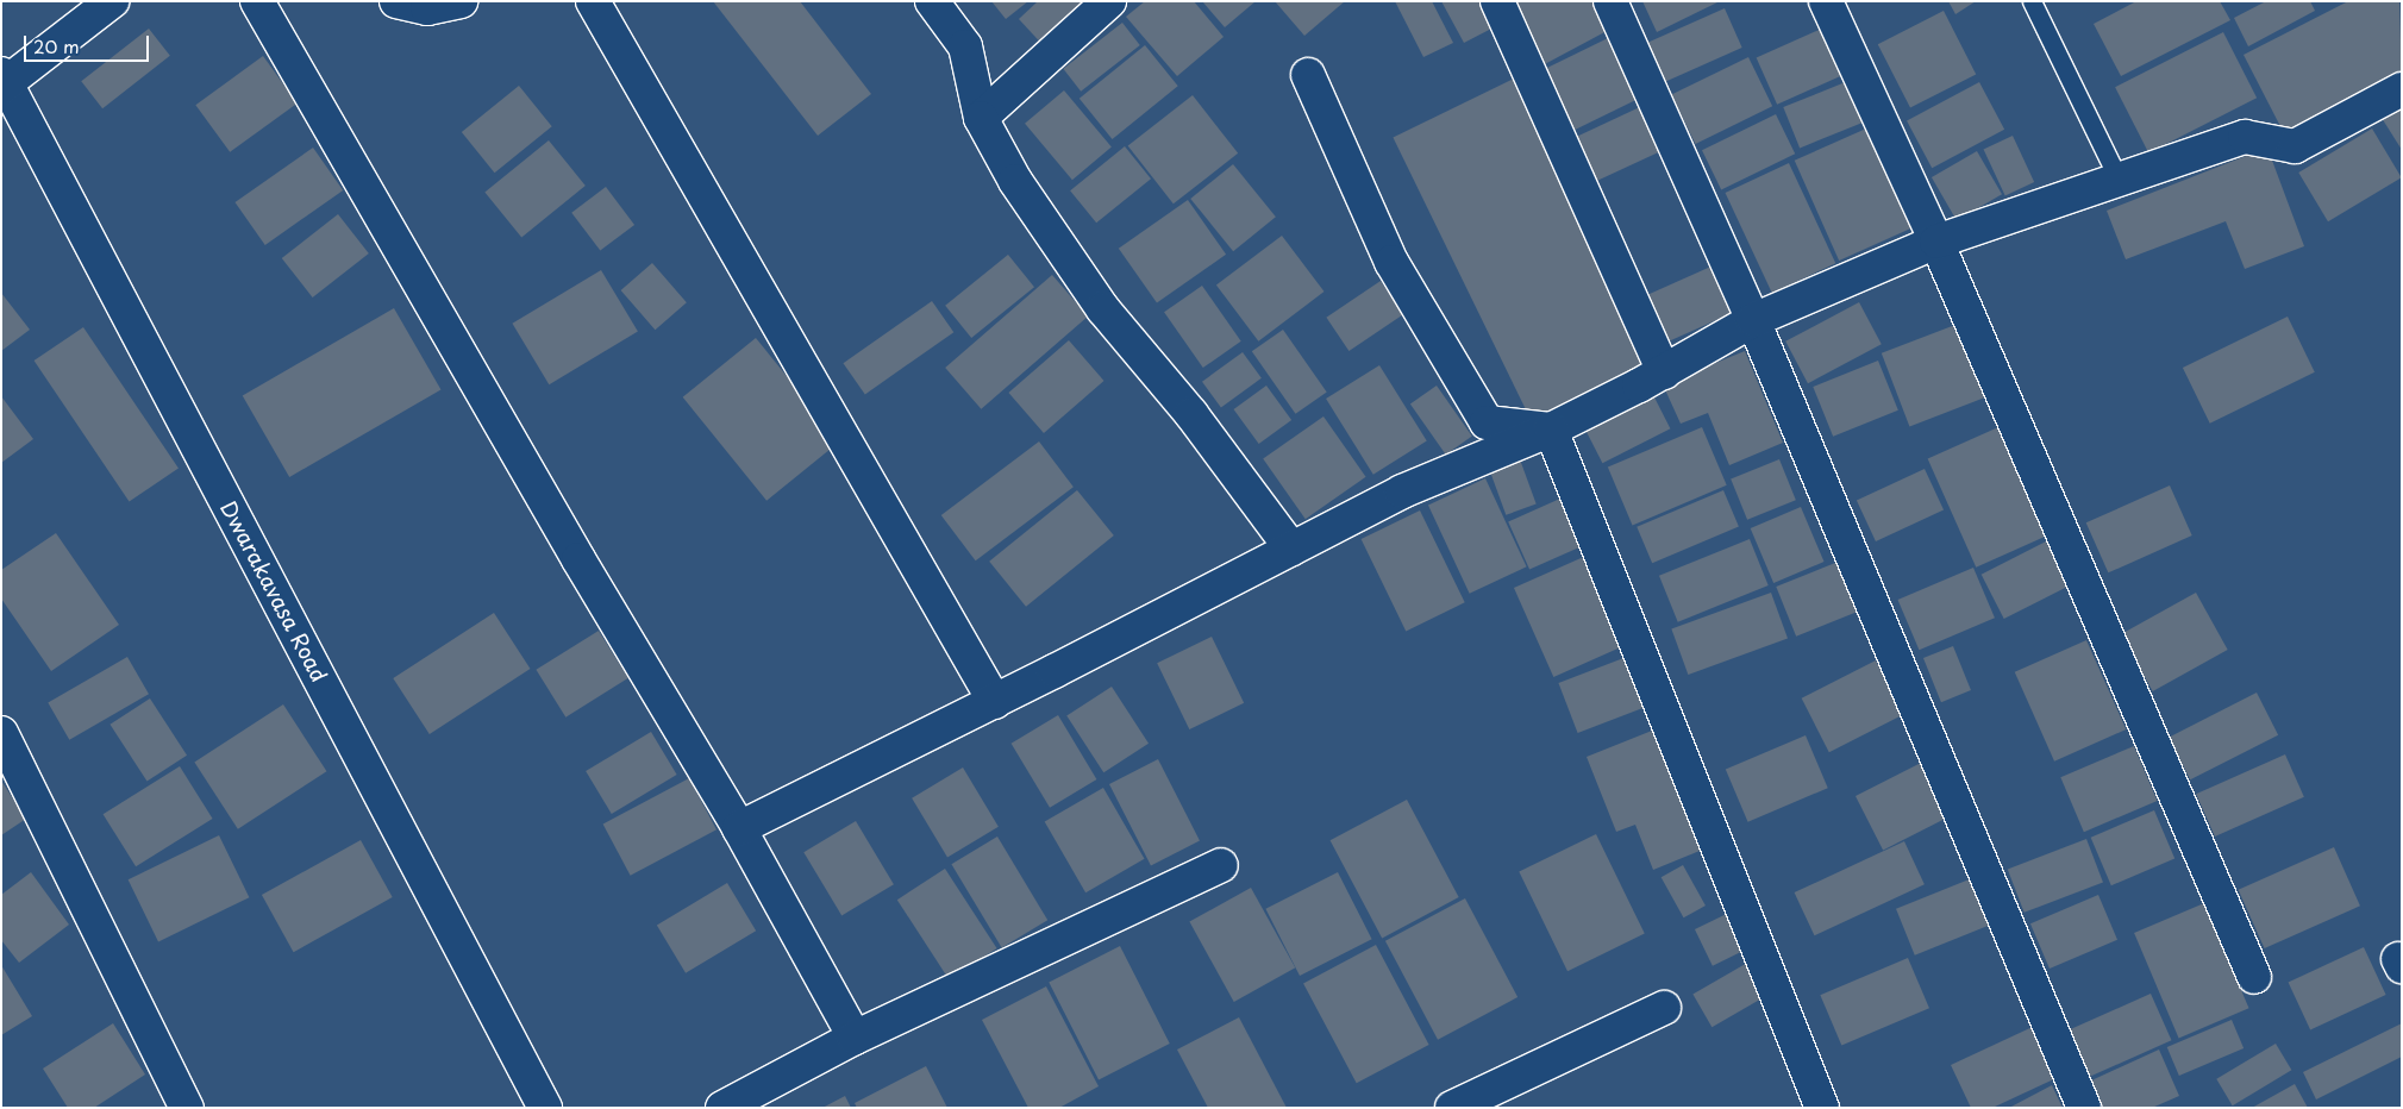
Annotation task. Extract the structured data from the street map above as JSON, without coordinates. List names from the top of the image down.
{
  "streets": {
    "street": ["Dwarakavasa Road"]
  },
  "scale_bar": "20 m"
}
